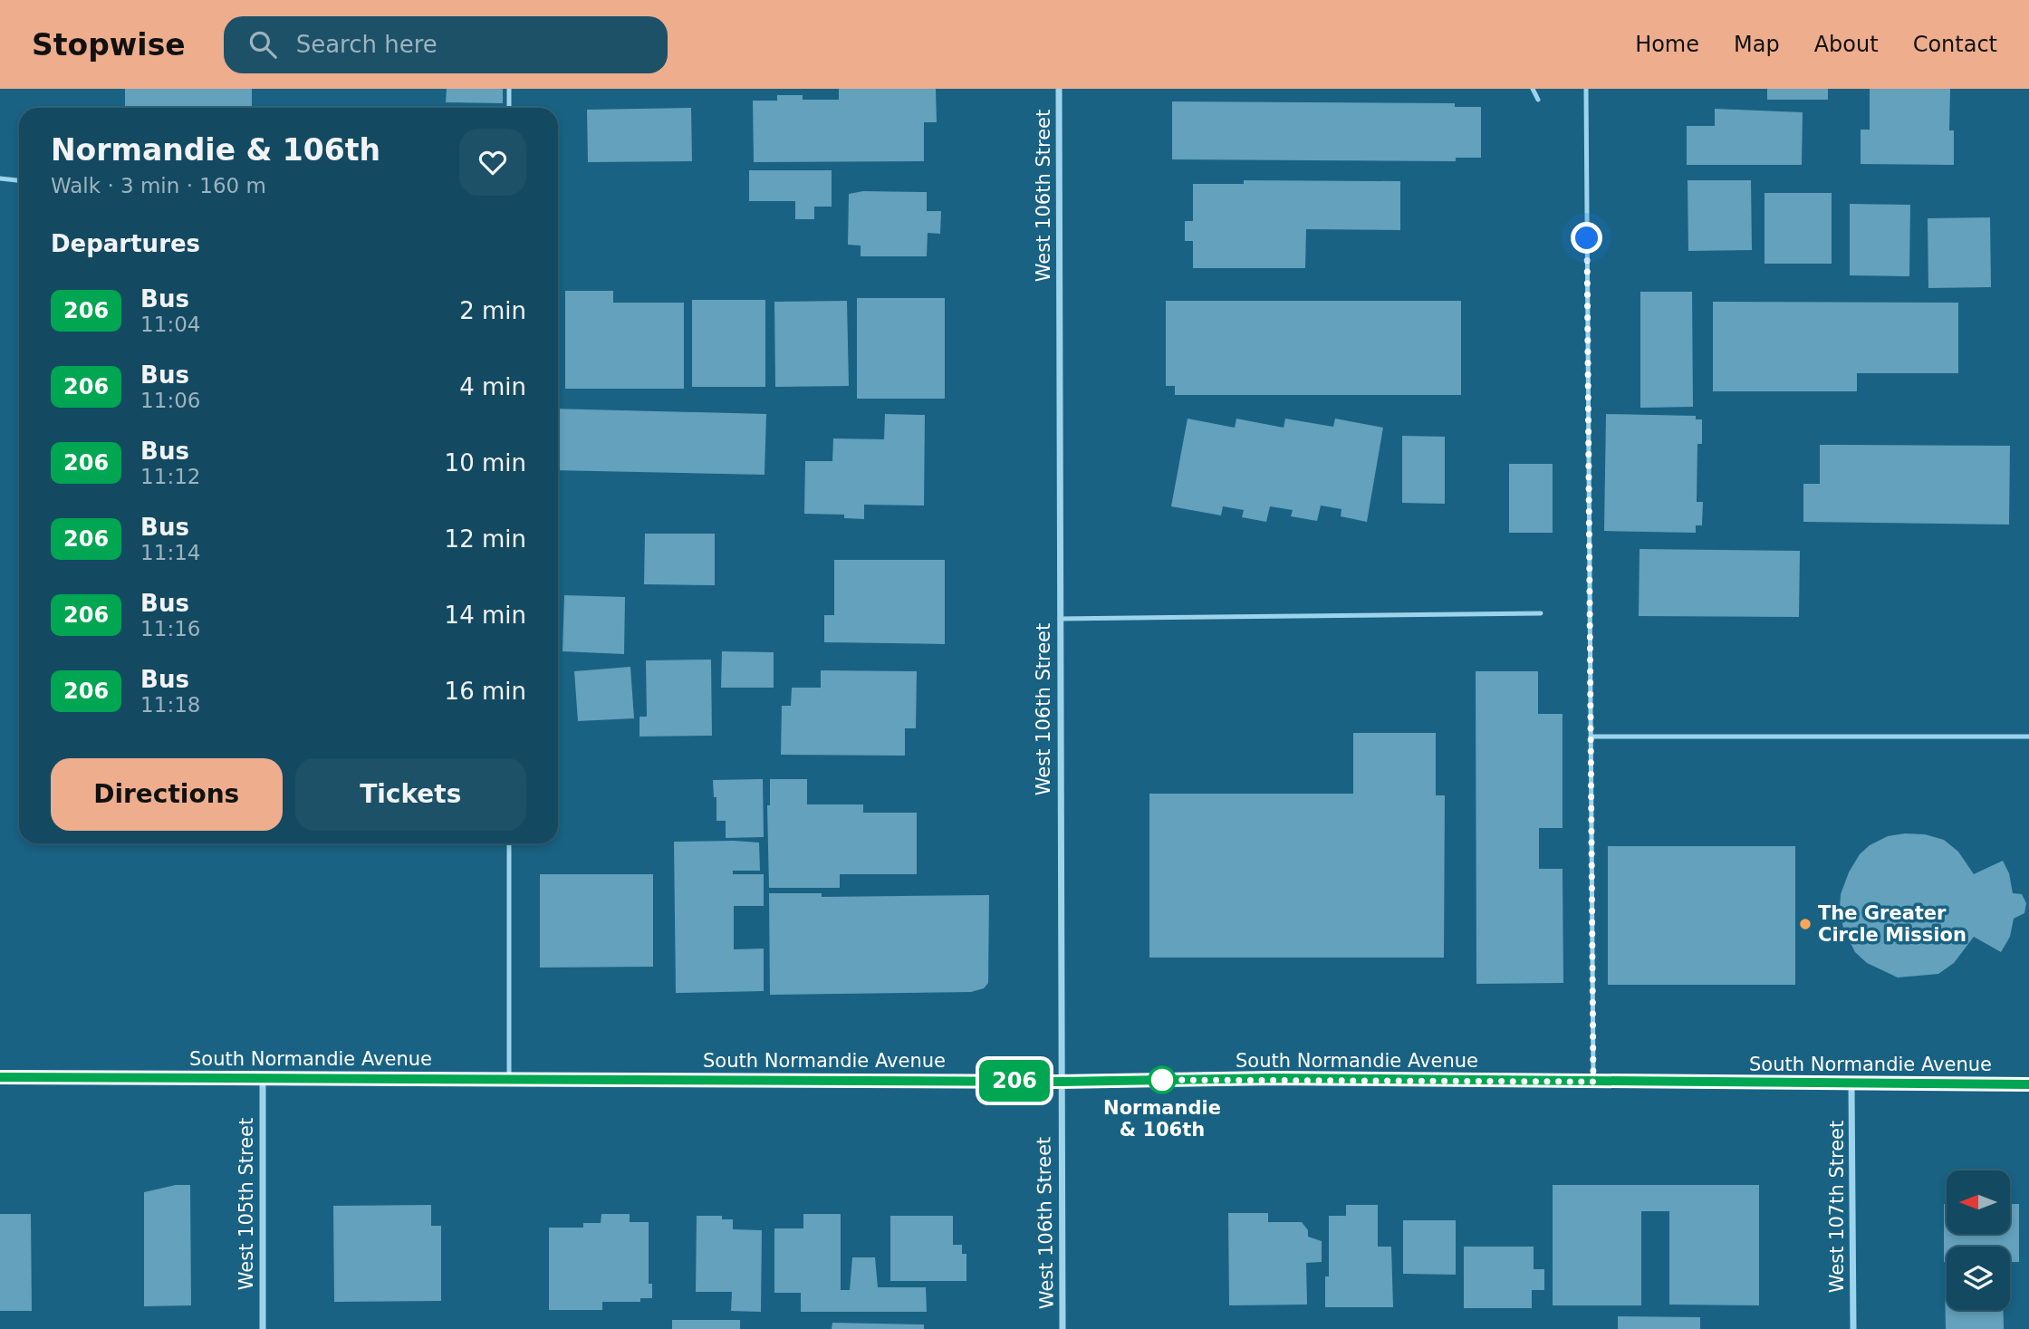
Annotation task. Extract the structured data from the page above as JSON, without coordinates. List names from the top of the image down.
{
  "streets": {
    "main road": ["South Normandie Avenue"],
    "street": ["West 106th Street", "West 105th Street", "West 107th Street"]
  },
  "crossings": [
    ["West 106th Street", "South Normandie Avenue"],
    ["South Normandie Avenue", "West 105th Street"],
    ["South Normandie Avenue", "West 107th Street"]
  ],
  "places": ["The Greater Circle Mission", "Normandie & 106th"],
  "lines": ["bus line 206"],
  "north": "left",
  "page": {
    "header": "Stopwise",
    "search": "Search here",
    "nav": [
      "Home",
      "Map",
      "About",
      "Contact"
    ],
    "on_map": "206",
    "heading": [
      ["Normandie & 106th", "Walk · 3 min · 160 m"],
      "Departures"
    ],
    "list": [
      {
        "mark": "206",
        "name": "Bus",
        "note": "11:04",
        "value": "2 min"
      },
      {
        "mark": "206",
        "name": "Bus",
        "note": "11:06",
        "value": "4 min"
      },
      {
        "mark": "206",
        "name": "Bus",
        "note": "11:12",
        "value": "10 min"
      },
      {
        "mark": "206",
        "name": "Bus",
        "note": "11:14",
        "value": "12 min"
      },
      {
        "mark": "206",
        "name": "Bus",
        "note": "11:16",
        "value": "14 min"
      },
      {
        "mark": "206",
        "name": "Bus",
        "note": "11:18",
        "value": "16 min"
      }
    ],
    "buttons": ["Directions", "Tickets"]
  }
}
